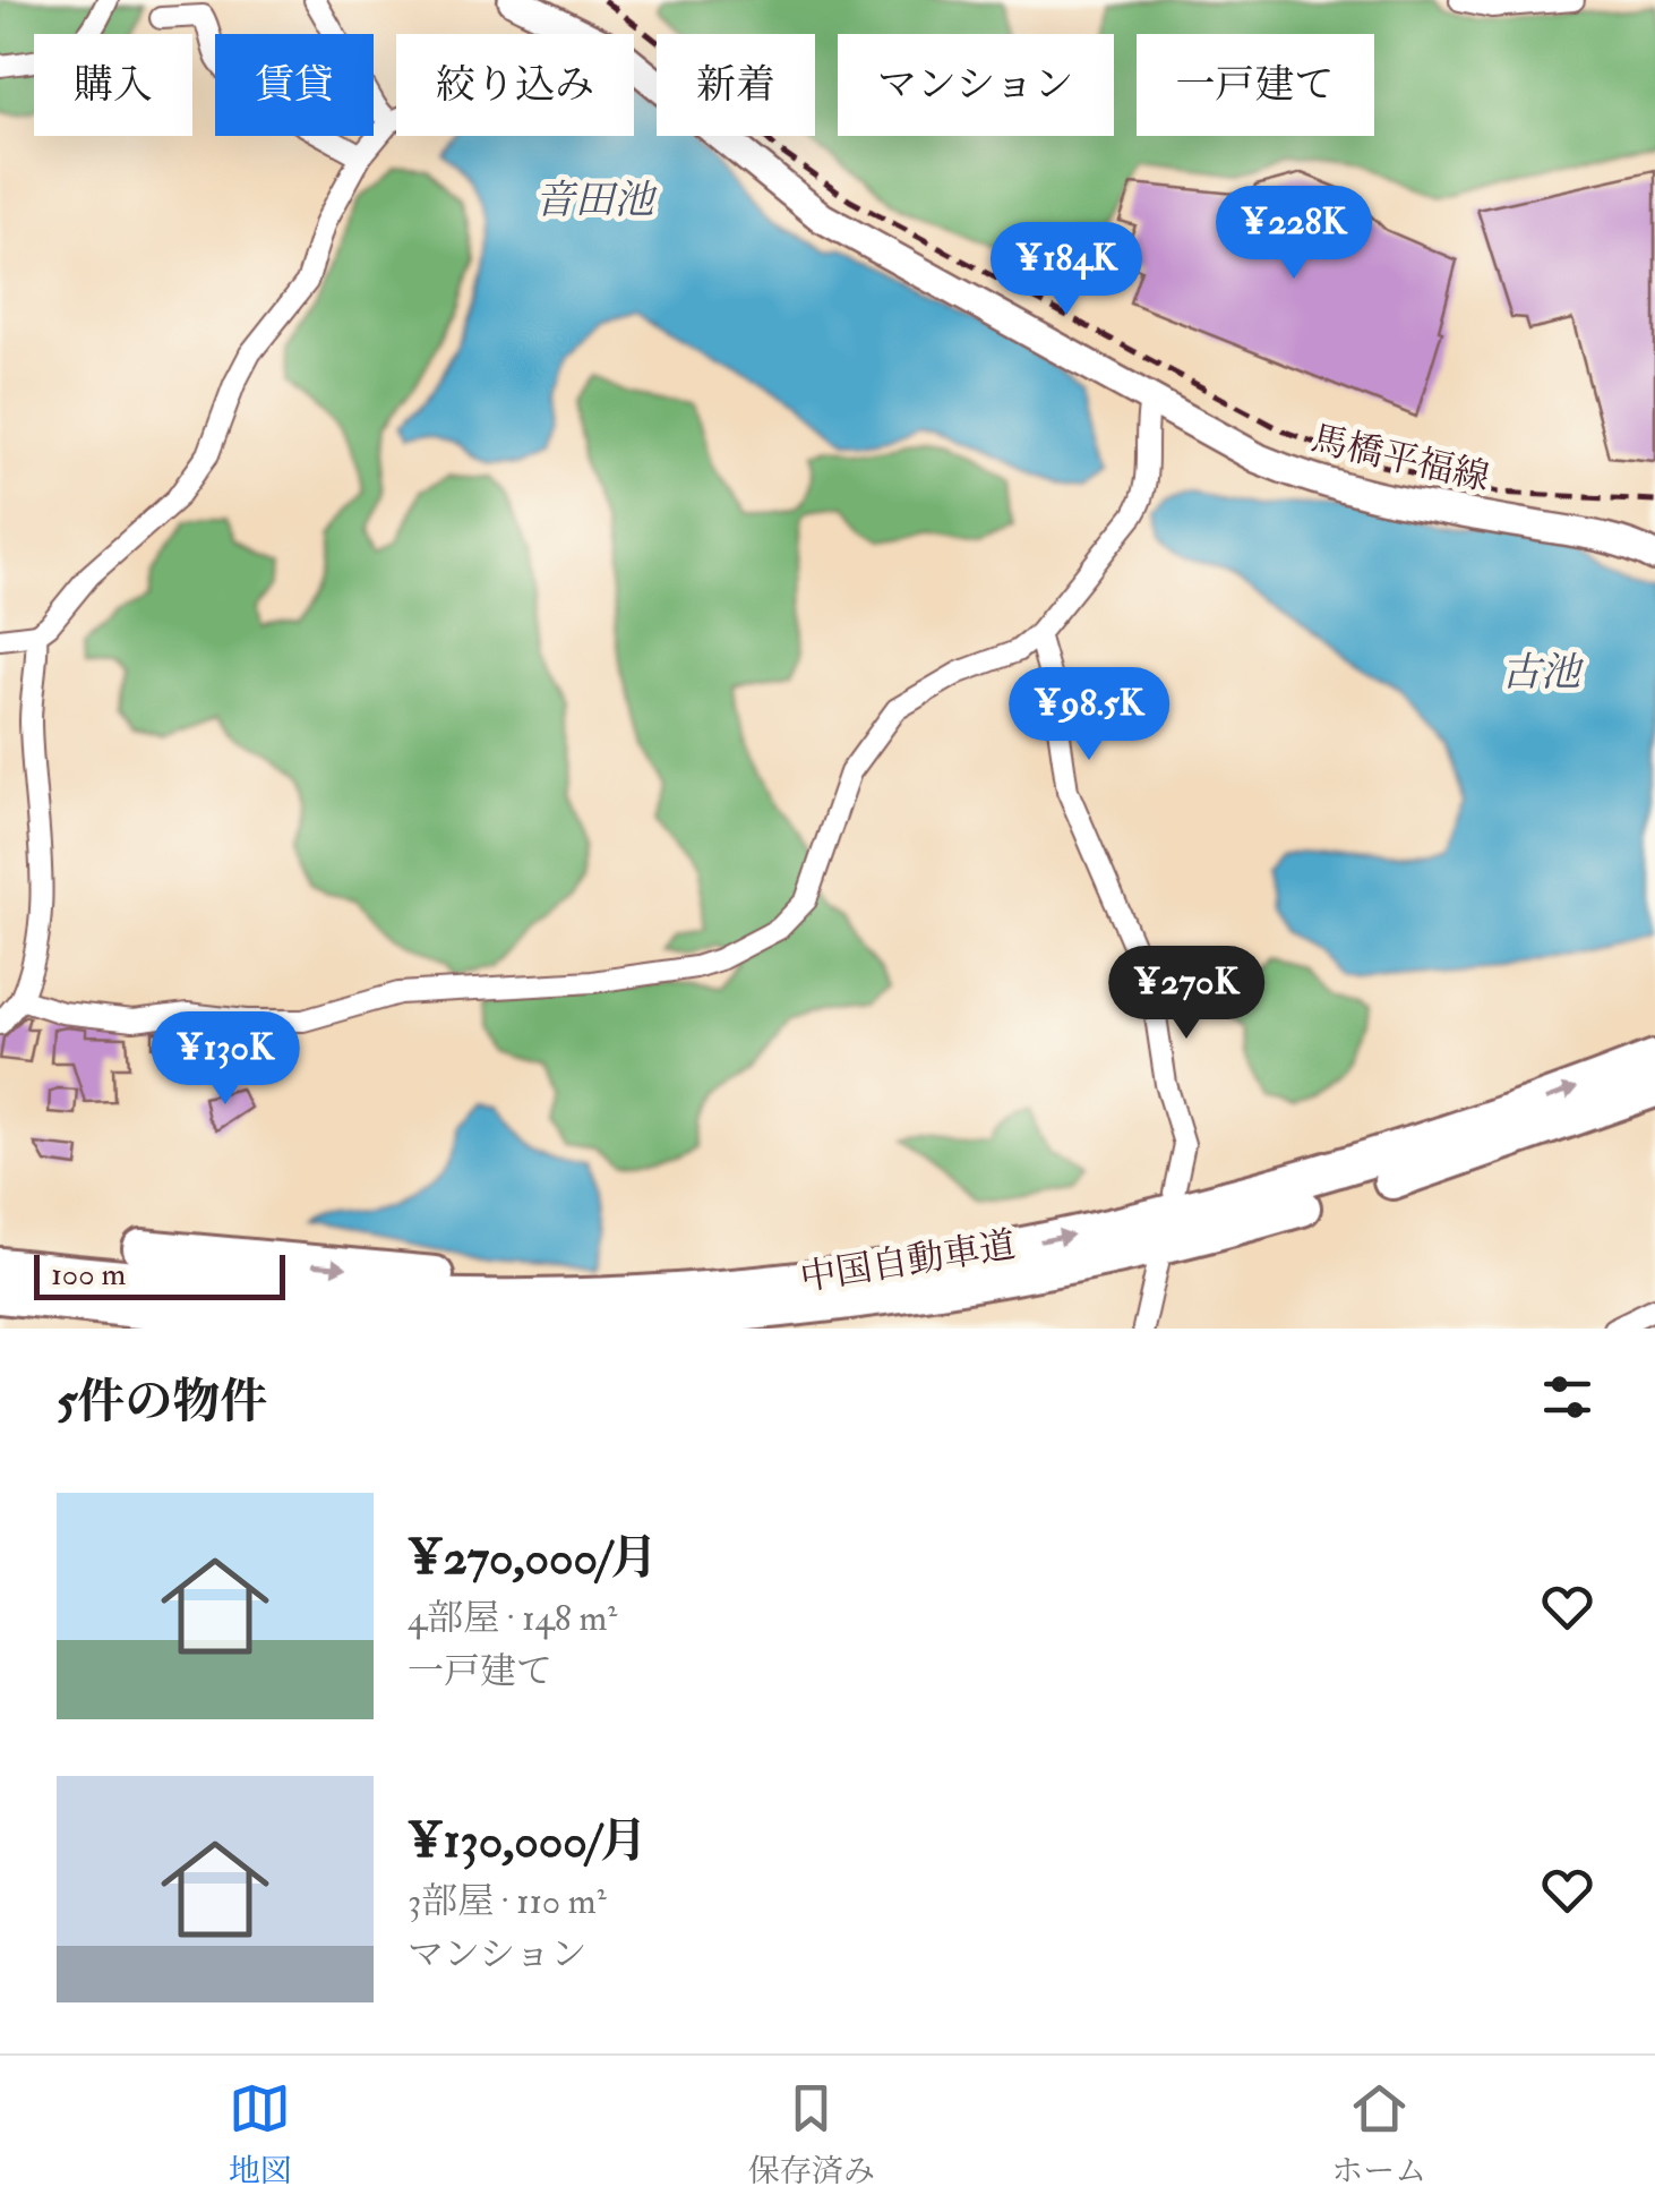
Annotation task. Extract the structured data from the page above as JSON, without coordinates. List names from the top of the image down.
{
  "streets": {
    "highway": ["中国自動車道"],
    "main road": ["馬橋平福線"]
  },
  "water": ["音田池", "古池"],
  "scale_bar": "100 m",
  "page": {
    "chip": [
      "購入",
      "賃貸",
      "絞り込み",
      "新着",
      "マンション",
      "一戸建て"
    ],
    "price": [
      "¥228K",
      "¥184K",
      "¥98.5K",
      "¥270K",
      "¥130K"
    ],
    "scale": "100 m",
    "heading": "5件の物件",
    "list": [
      {
        "name": "¥270,000/月",
        "note": "4部屋 · 148 m² · 一戸建て"
      },
      {
        "name": "¥130,000/月",
        "note": "3部屋 · 110 m² · マンション"
      }
    ],
    "tabs": ["地図", "保存済み", "ホーム"]
  }
}
